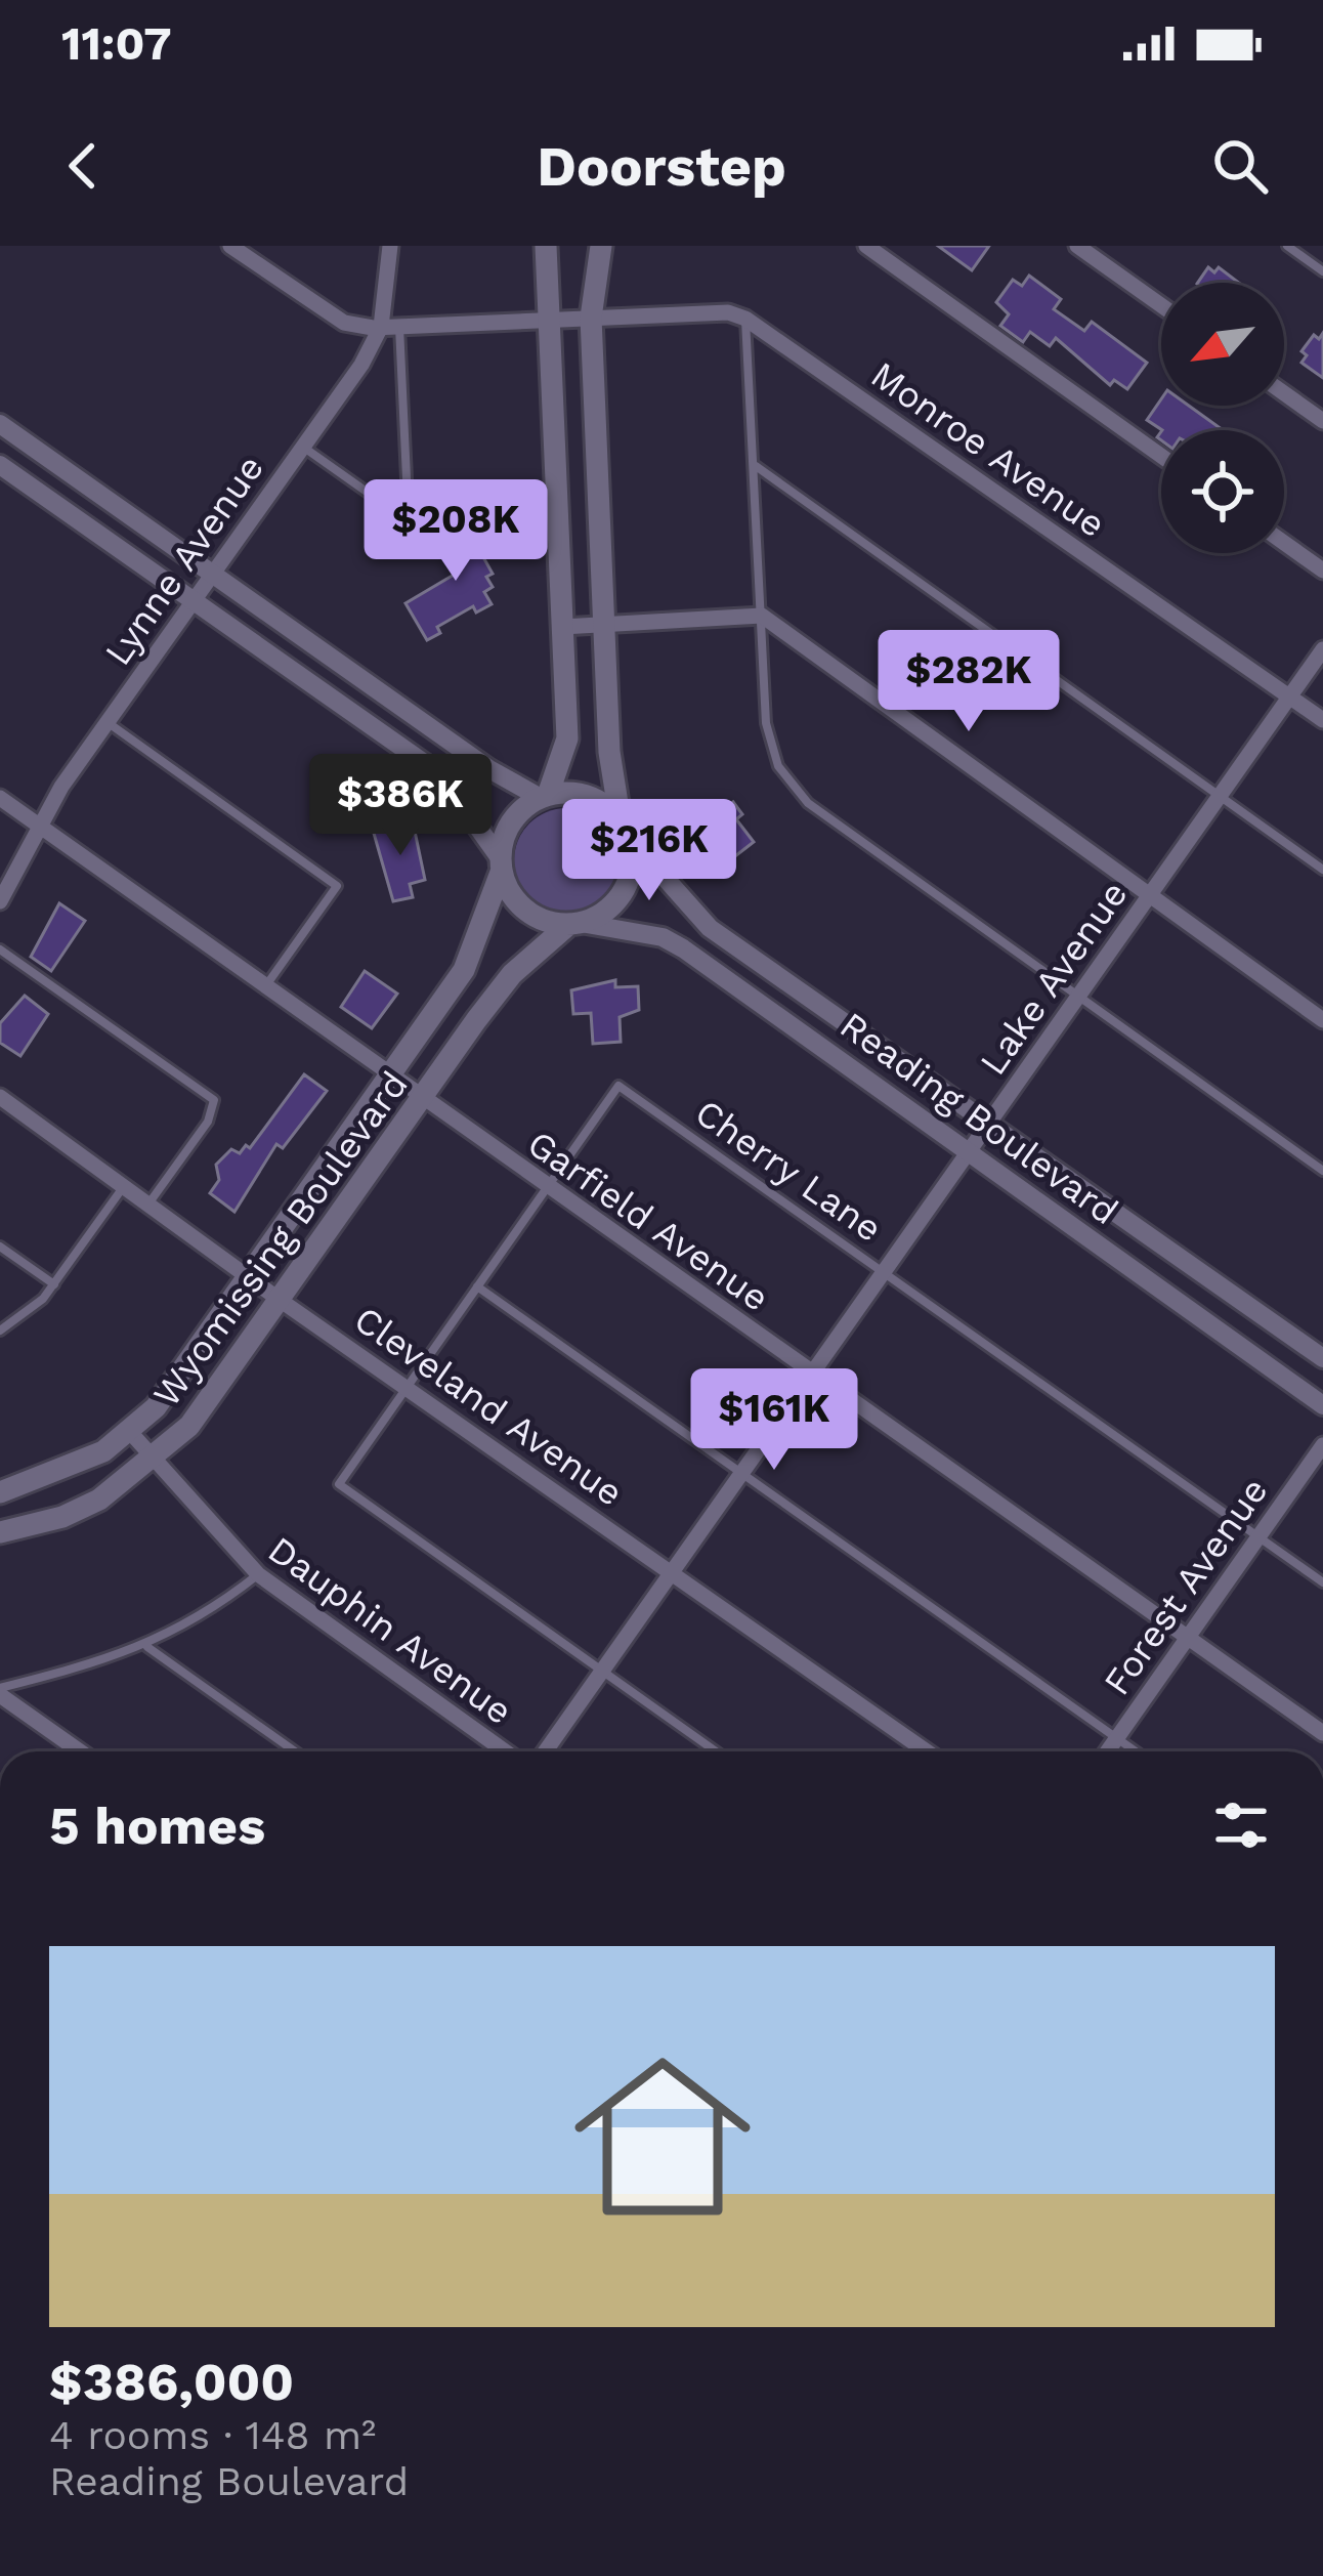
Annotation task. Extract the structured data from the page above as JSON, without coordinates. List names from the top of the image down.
{
  "streets": {
    "main road": ["Wyomissing Boulevard"],
    "street": [
      "Monroe Avenue",
      "Lynne Avenue",
      "Lake Avenue",
      "Reading Boulevard",
      "Garfield Avenue",
      "Cleveland Avenue",
      "Forest Avenue",
      "Dauphin Avenue"
    ],
    "lane": ["Cherry Lane"]
  },
  "crossings": [
    ["Monroe Avenue", "Lake Avenue"],
    ["Lynne Avenue", "Garfield Avenue"],
    ["Lake Avenue", "Reading Boulevard"],
    ["Lake Avenue", "Cherry Lane"],
    ["Lake Avenue", "Garfield Avenue"],
    ["Lake Avenue", "Cleveland Avenue"],
    ["Reading Boulevard", "Wyomissing Boulevard"],
    ["Cherry Lane", "Garfield Avenue"],
    ["Cherry Lane", "Cleveland Avenue"],
    ["Cherry Lane", "Forest Avenue"],
    ["Garfield Avenue", "Wyomissing Boulevard"],
    ["Garfield Avenue", "Forest Avenue"],
    ["Wyomissing Boulevard", "Cleveland Avenue"],
    ["Wyomissing Boulevard", "Dauphin Avenue"]
  ],
  "north": "bottom left",
  "page": {
    "status": "11:07",
    "header": "Doorstep",
    "price": [
      "$208K",
      "$282K",
      "$386K",
      "$216K",
      "$161K"
    ],
    "heading": "5 homes",
    "list": [
      {
        "name": "$386,000",
        "note": "4 rooms · 148 m² · Reading Boulevard"
      }
    ]
  }
}
